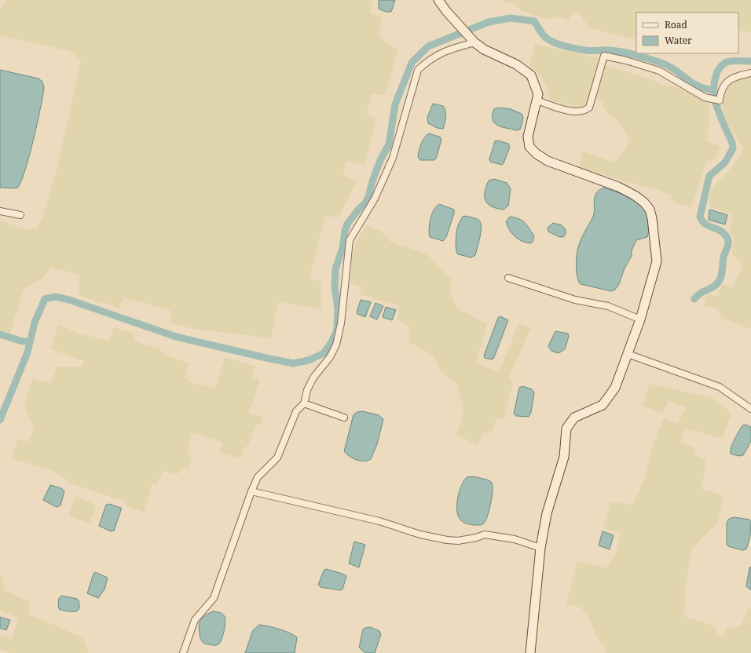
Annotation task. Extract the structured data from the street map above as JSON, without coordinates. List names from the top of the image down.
{
  "legend": ["Road", "Water"]
}
